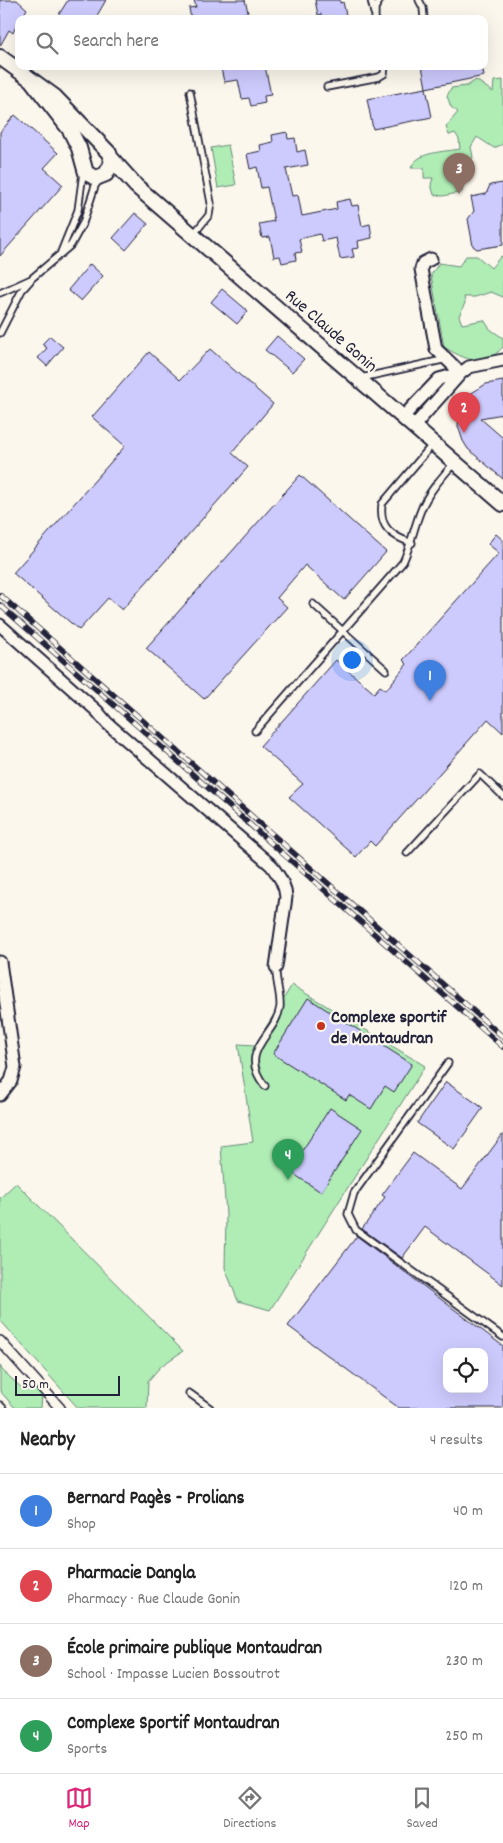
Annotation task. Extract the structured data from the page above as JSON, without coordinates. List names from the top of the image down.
{
  "streets": {
    "street": ["Rue Claude Gonin"]
  },
  "places": ["Complexe sportif de Montaudran"],
  "scale_bar": "50 m",
  "page": {
    "search": "Search here",
    "pins": [
      "3",
      "2",
      "1",
      "4"
    ],
    "scale": "50 m",
    "heading": ["Nearby", "4 results"],
    "list": [
      {
        "mark": "1",
        "name": "Bernard Pagès - Prolians",
        "note": "Shop",
        "value": "40 m"
      },
      {
        "mark": "2",
        "name": "Pharmacie Dangla",
        "note": "Pharmacy · Rue Claude Gonin",
        "value": "120 m"
      },
      {
        "mark": "3",
        "name": "École primaire publique Montaudran",
        "note": "School · Impasse Lucien Bossoutrot",
        "value": "230 m"
      },
      {
        "mark": "4",
        "name": "Complexe Sportif Montaudran",
        "note": "Sports",
        "value": "250 m"
      }
    ],
    "nav": ["Map", "Directions", "Saved"]
  }
}
